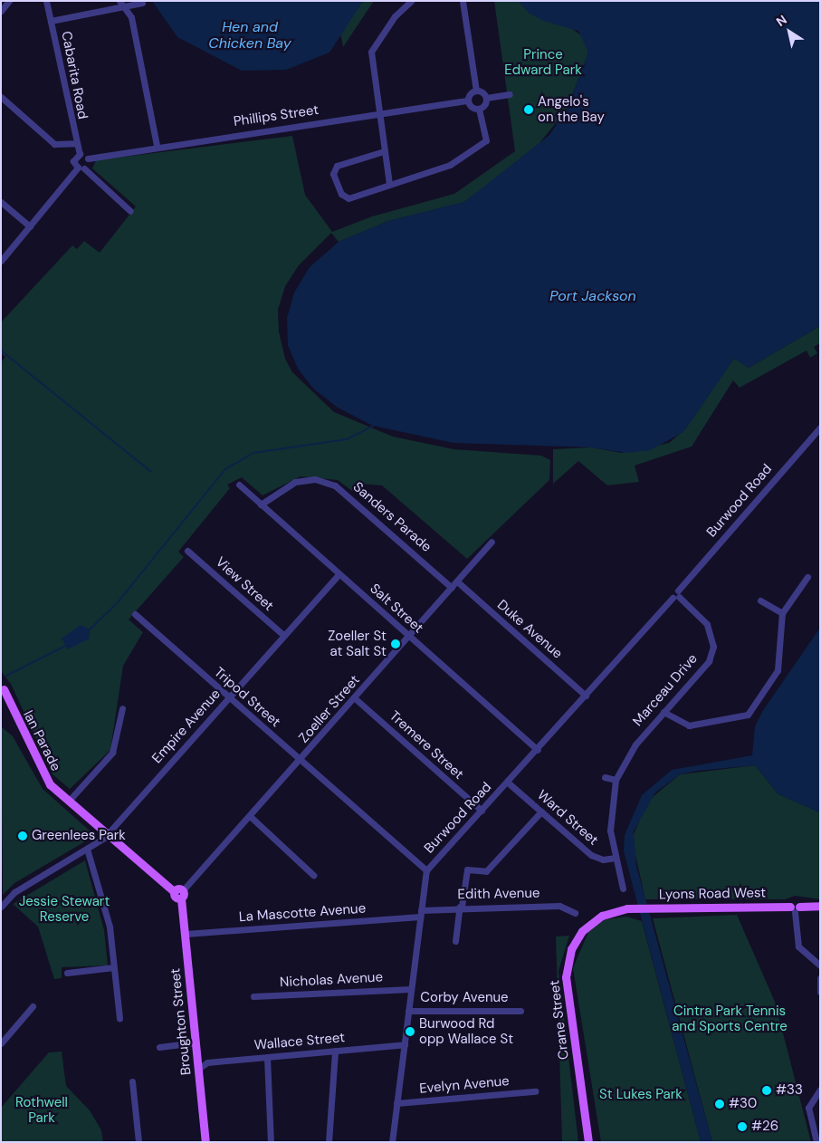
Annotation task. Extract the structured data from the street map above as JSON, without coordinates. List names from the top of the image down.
{
  "streets": {
    "main road": [
      "Ian Parade",
      "Lyons Road West",
      "Crane Street",
      "Broughton Street"
    ],
    "street": [
      "Cabarita Road",
      "Phillips Street",
      "Burwood Road",
      "Sanders Parade",
      "View Street",
      "Salt Street",
      "Duke Avenue",
      "Marceau Drive",
      "Tripod Street",
      "Zoeller Street",
      "Empire Avenue",
      "Tremere Street",
      "Ward Street",
      "Edith Avenue",
      "La Mascotte Avenue",
      "Nicholas Avenue",
      "Corby Avenue",
      "Wallace Street",
      "Evelyn Avenue"
    ]
  },
  "crossings": [
    ["Burwood Road", "Salt Street"],
    ["Burwood Road", "Duke Avenue"],
    ["Burwood Road", "Marceau Drive"],
    ["Burwood Road", "Tripod Street"],
    ["Burwood Road", "Tremere Street"],
    ["Burwood Road", "Ward Street"],
    ["Burwood Road", "Edith Avenue"],
    ["Burwood Road", "La Mascotte Avenue"],
    ["Burwood Road", "Nicholas Avenue"],
    ["Burwood Road", "Corby Avenue"],
    ["Burwood Road", "Wallace Street"],
    ["Burwood Road", "Evelyn Avenue"],
    ["Sanders Parade", "Salt Street"],
    ["Sanders Parade", "Zoeller Street"],
    ["View Street", "Empire Avenue"],
    ["Salt Street", "Zoeller Street"],
    ["Salt Street", "Empire Avenue"],
    ["Duke Avenue", "Zoeller Street"],
    ["Marceau Drive", "Ward Street"],
    ["Tripod Street", "Zoeller Street"],
    ["Tripod Street", "Empire Avenue"],
    ["Zoeller Street", "Ian Parade"],
    ["Zoeller Street", "Tremere Street"],
    ["Zoeller Street", "Broughton Street"],
    ["Empire Avenue", "Ian Parade"],
    ["Ian Parade", "Broughton Street"],
    ["Edith Avenue", "La Mascotte Avenue"],
    ["Lyons Road West", "Crane Street"],
    ["La Mascotte Avenue", "Broughton Street"],
    ["Broughton Street", "Wallace Street"]
  ],
  "water": ["Hen and Chicken Bay", "Port Jackson"],
  "parks": [
    "Prince Edward Park",
    "Jessie Stewart Reserve",
    "Cintra Park Tennis and Sports Centre",
    "St Lukes Park",
    "Rothwell Park"
  ],
  "places": [
    "Angelo's on the Bay",
    "Zoeller St at Salt St",
    "Greenlees Park",
    "Burwood Rd opp Wallace St",
    "#33",
    "#30",
    "#26"
  ],
  "north": "top left"
}
